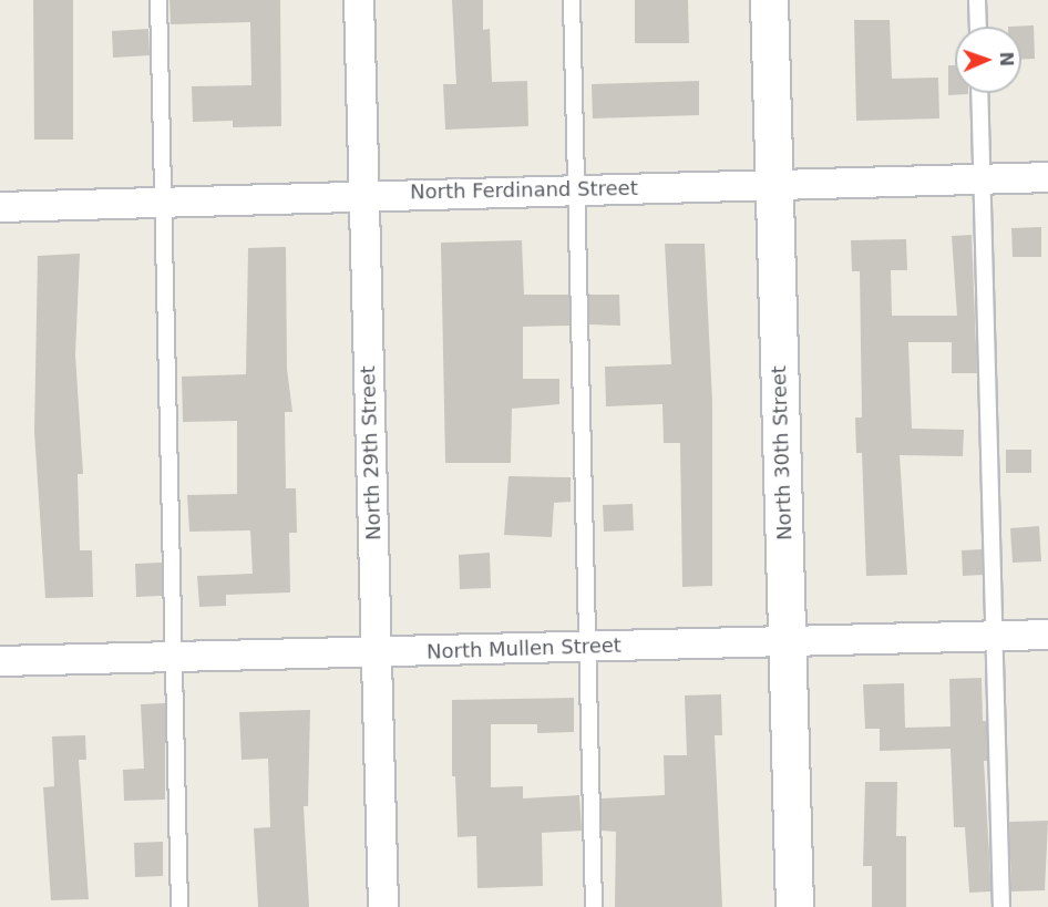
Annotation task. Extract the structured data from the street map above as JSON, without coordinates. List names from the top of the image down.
{
  "streets": {
    "main road": ["North 30th Street"],
    "street": ["North Ferdinand Street", "North 29th Street", "North Mullen Street"]
  },
  "crossings": [
    ["North Ferdinand Street", "North 29th Street"],
    ["North Ferdinand Street", "North 30th Street"],
    ["North 29th Street", "North Mullen Street"],
    ["North 30th Street", "North Mullen Street"]
  ],
  "north": "right"
}
